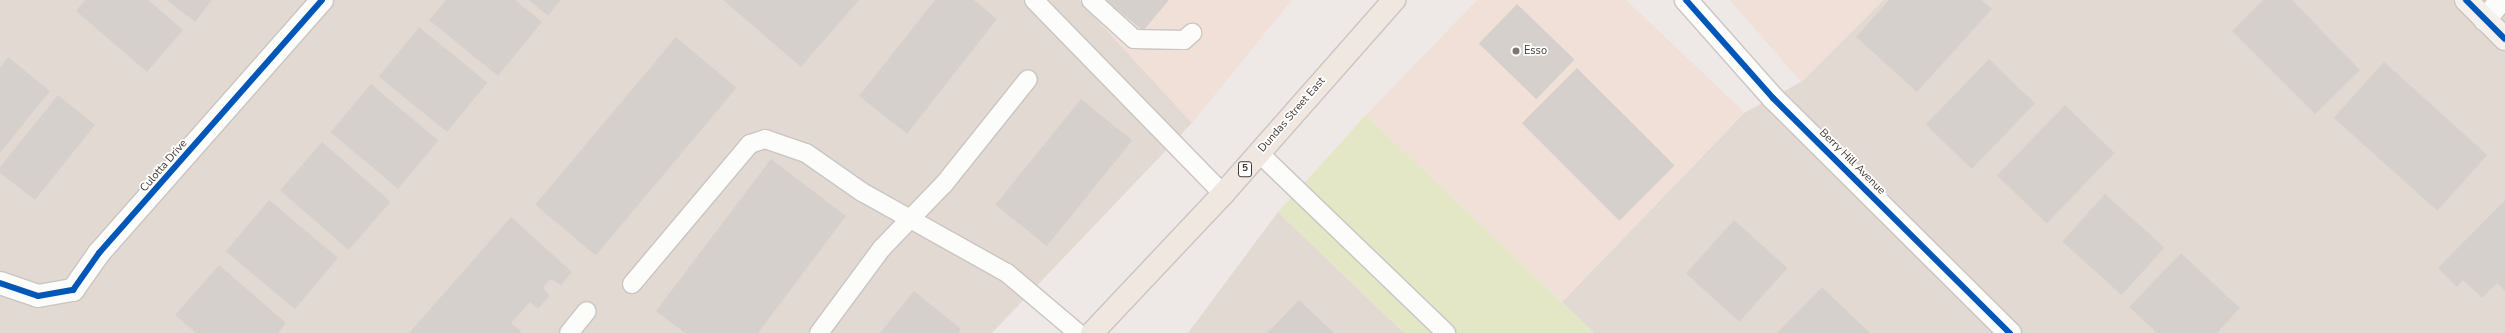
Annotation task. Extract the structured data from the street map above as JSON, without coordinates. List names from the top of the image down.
{
  "streets": {
    "main road": ["Dundas Street East", "5"],
    "street": ["Berry Hill Avenue", "Culotta Drive"]
  },
  "places": ["Esso"]
}
